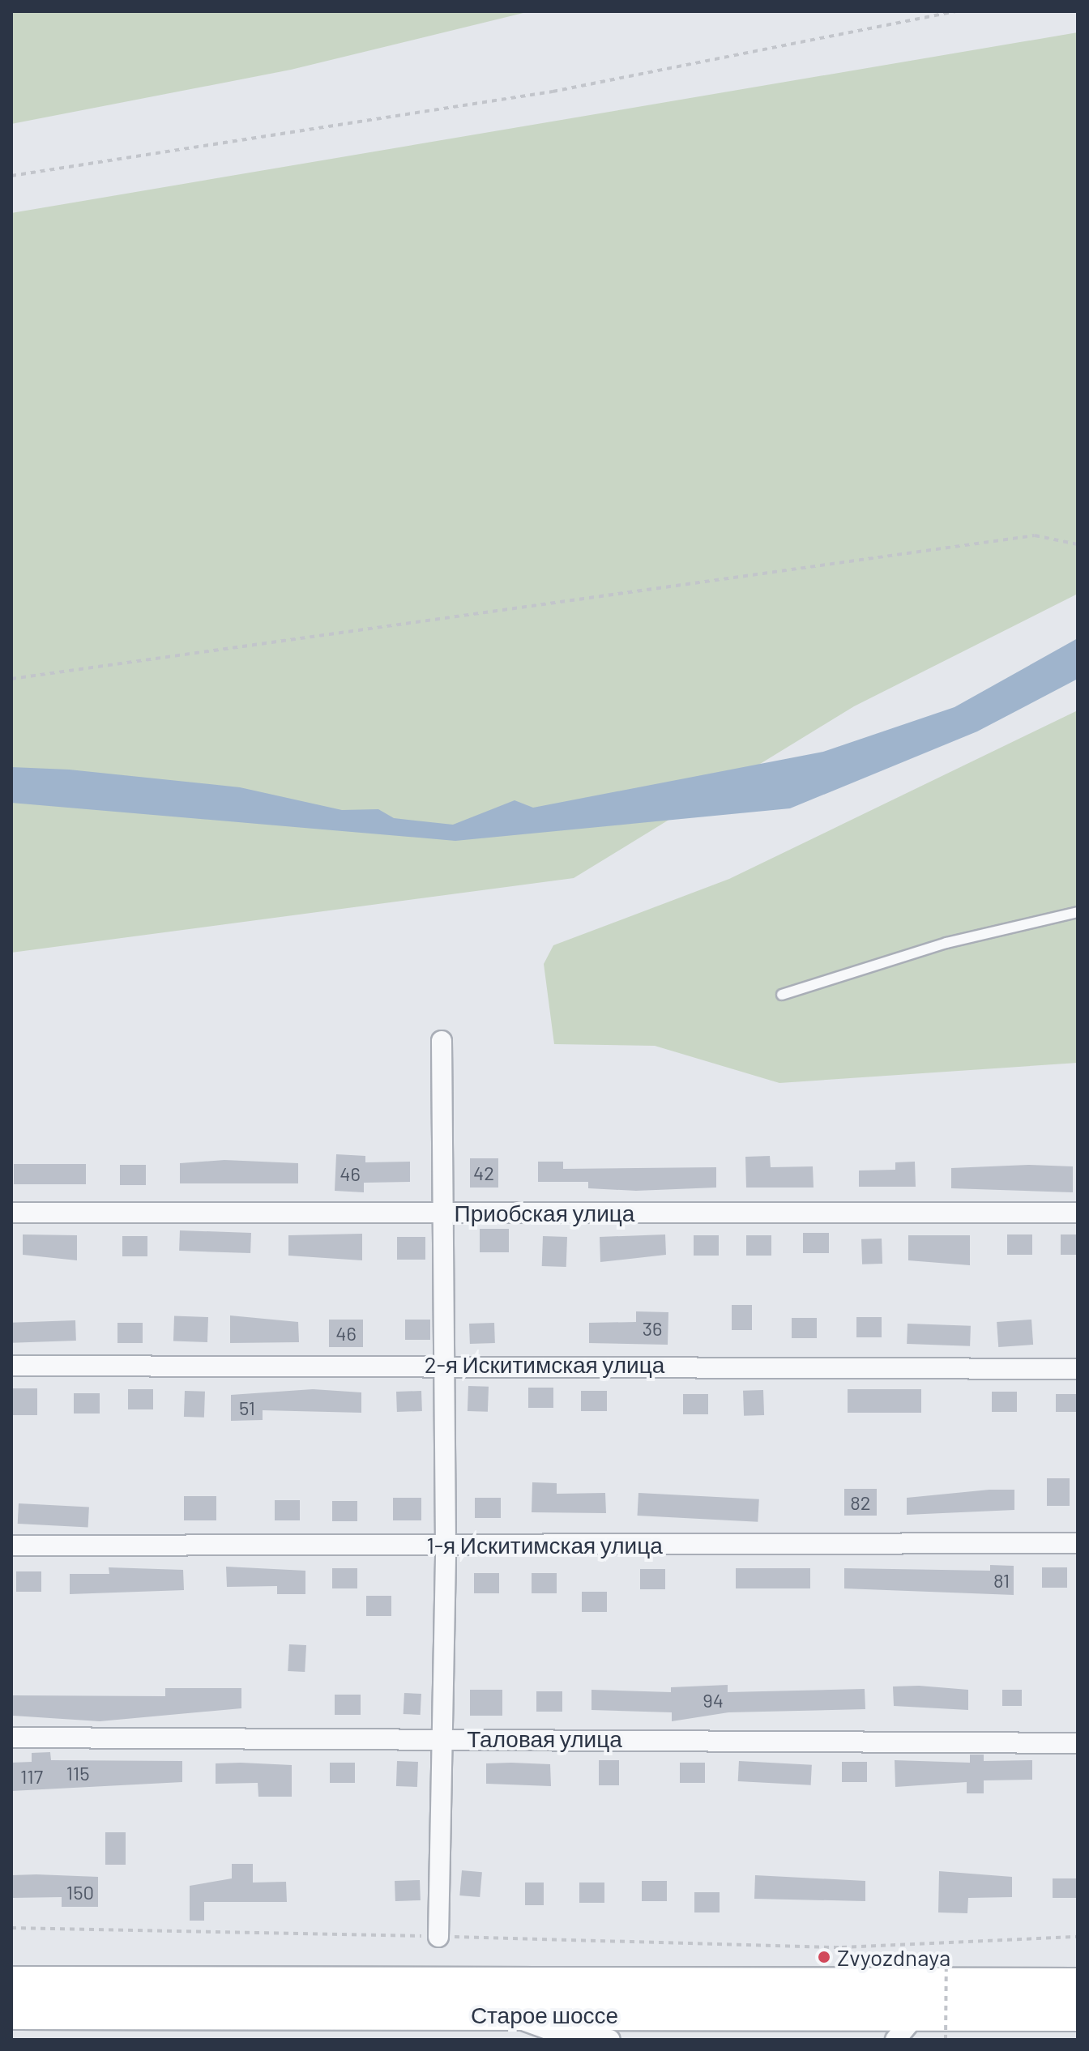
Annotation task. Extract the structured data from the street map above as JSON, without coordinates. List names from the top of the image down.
{
  "streets": {
    "highway": ["Старое шоссе"],
    "street": [
      "Приобская улица",
      "2-я Искитимская улица",
      "1-я Искитимская улица",
      "Таловая улица"
    ]
  },
  "places": ["Zvyozdnaya"],
  "house_numbers": [
    "42",
    "46",
    "36",
    "46",
    "51",
    "82",
    "81",
    "94",
    "115",
    "117",
    "150"
  ]
}
